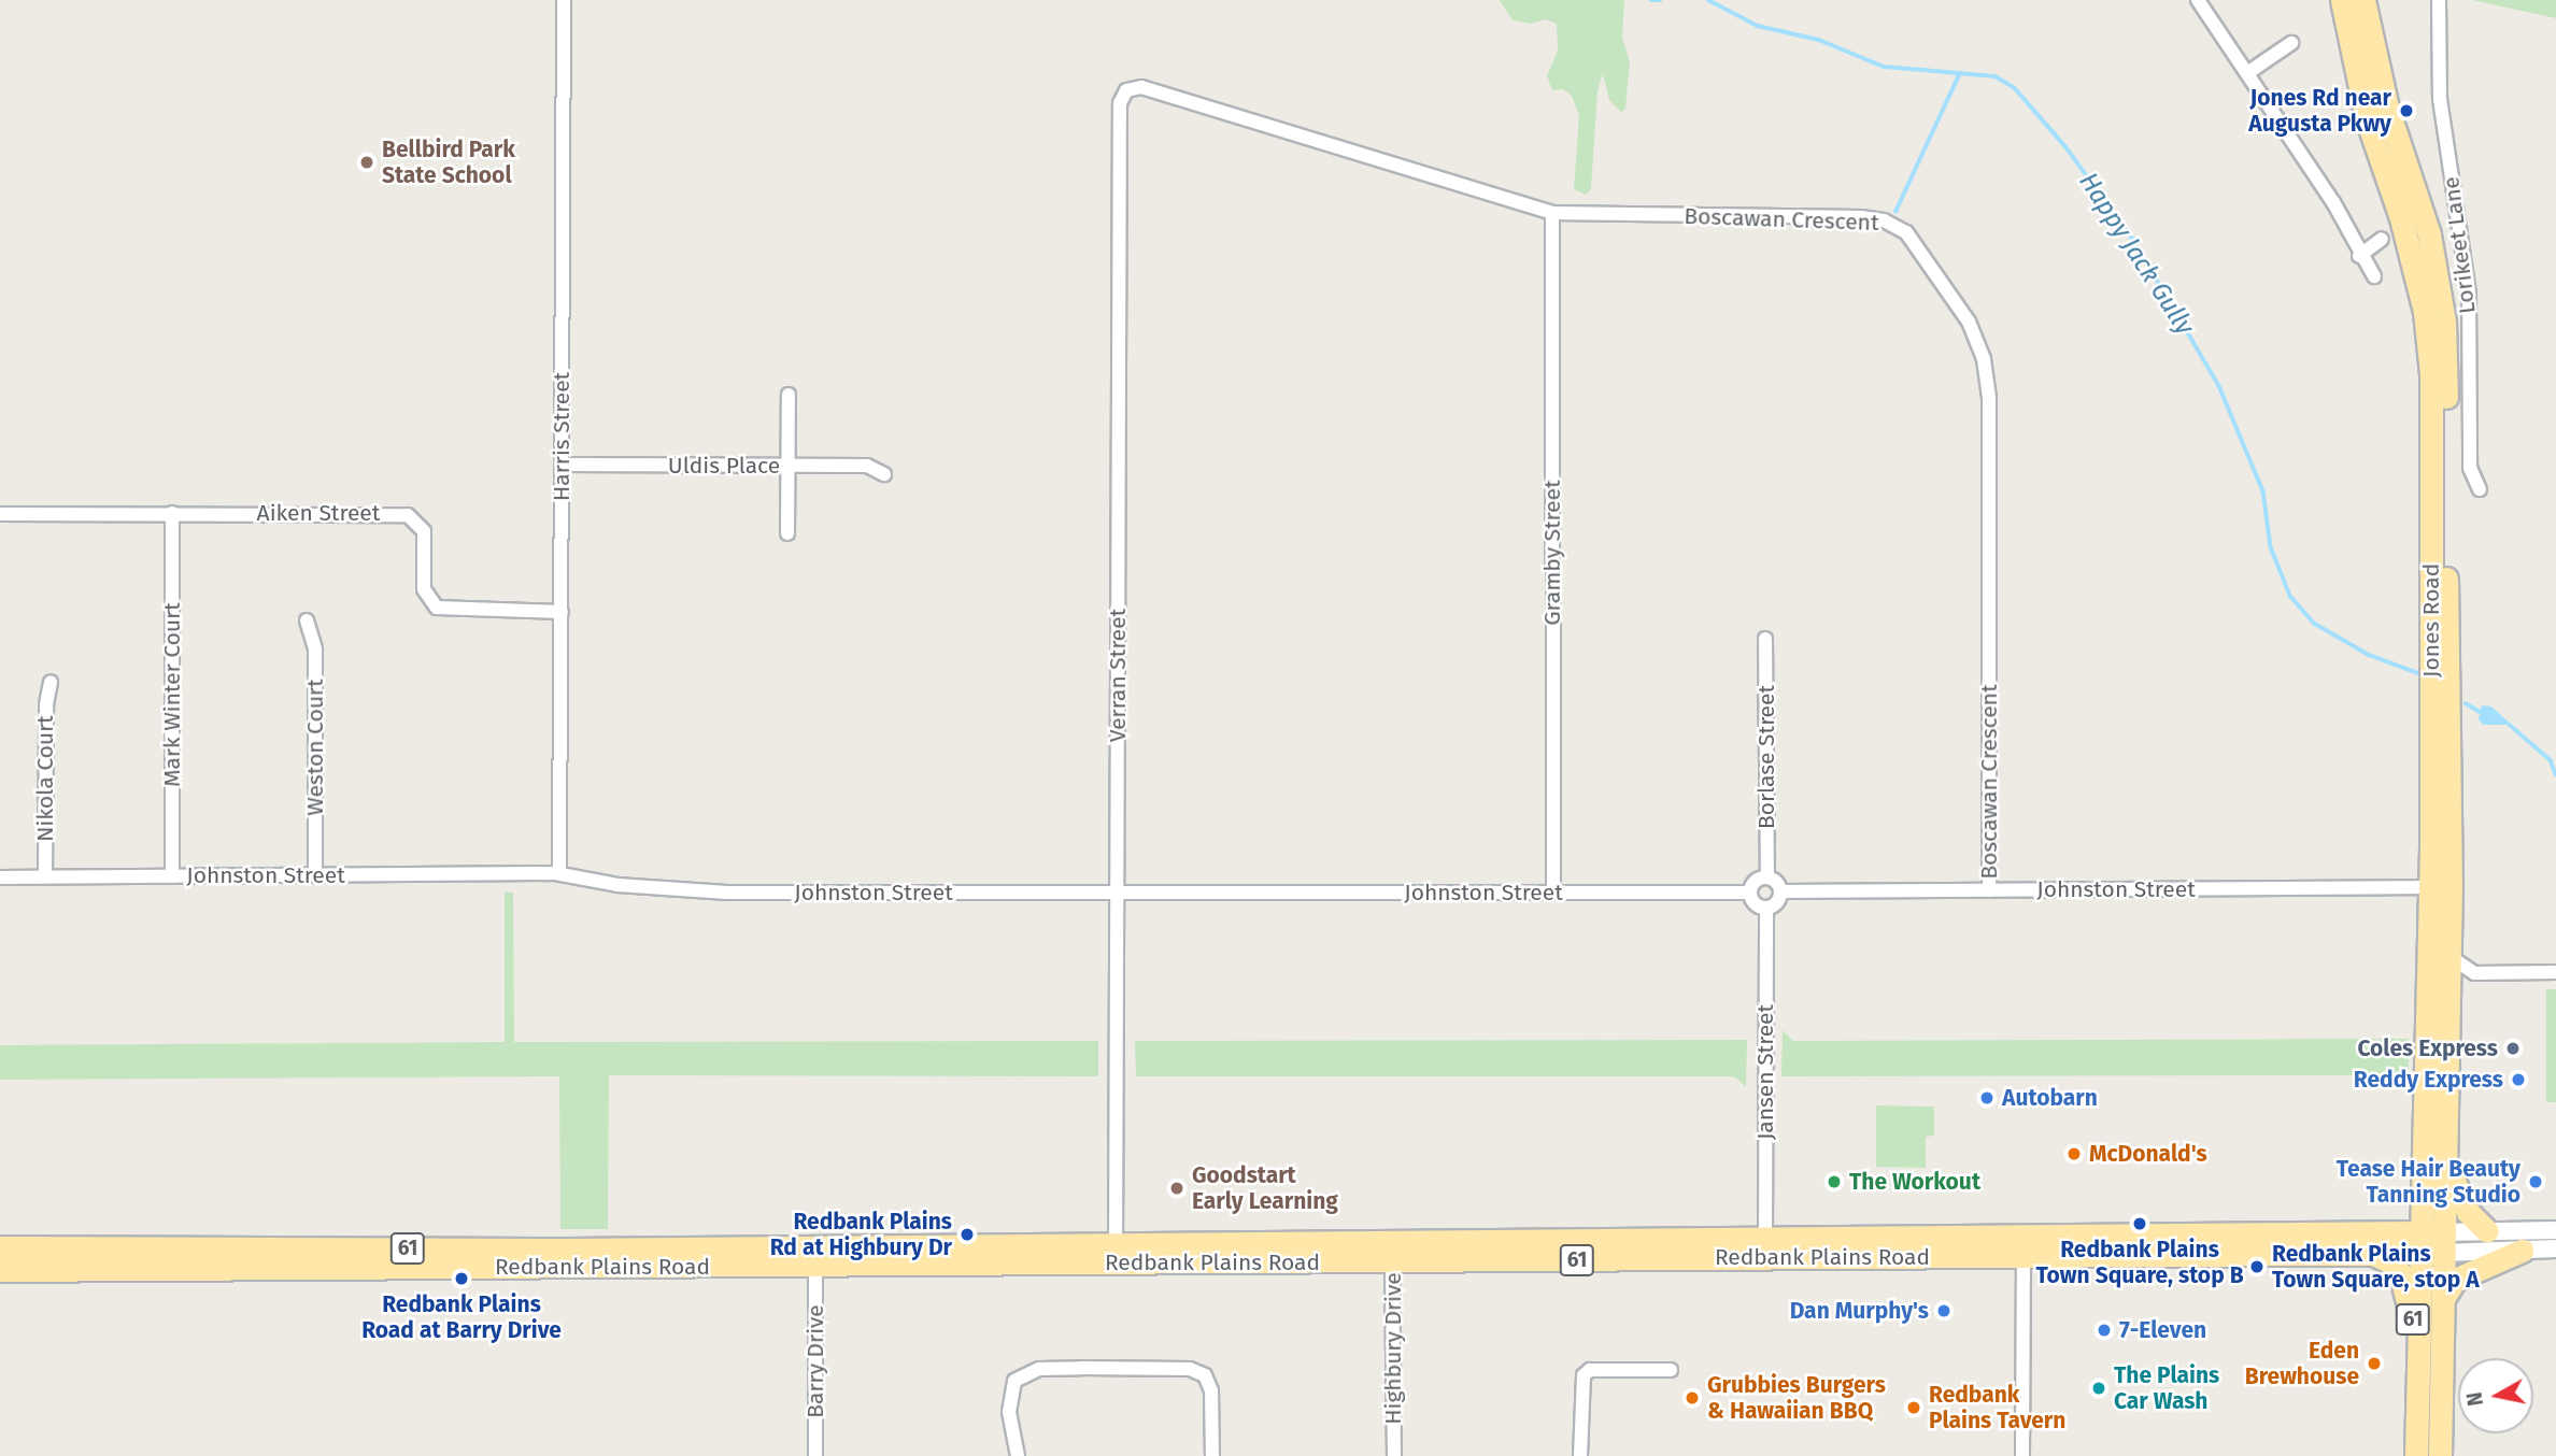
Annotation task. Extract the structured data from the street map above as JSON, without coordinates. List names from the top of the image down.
{
  "streets": {
    "main road": ["Jones Road", "61", "Redbank Plains Road"],
    "street": [
      "Boscawan Crescent",
      "Lorikeet Lane",
      "Harris Street",
      "Uldis Place",
      "Aiken Street",
      "Gramby Street",
      "Verran Street",
      "Mark Winter Court",
      "Weston Court",
      "Borlase Street",
      "Nikola Court",
      "Johnston Street",
      "Jansen Street",
      "Highbury Drive",
      "Barry Drive"
    ]
  },
  "crossings": [
    ["Boscawan Crescent", "Gramby Street"],
    ["Boscawan Crescent", "Verran Street"],
    ["Boscawan Crescent", "Johnston Street"],
    ["Harris Street", "Uldis Place"],
    ["Harris Street", "Aiken Street"],
    ["Harris Street", "Johnston Street"],
    ["Aiken Street", "Mark Winter Court"],
    ["Gramby Street", "Johnston Street"],
    ["Jones Road", "Johnston Street"],
    ["Jones Road", "61"],
    ["Jones Road", "Redbank Plains Road"],
    ["Verran Street", "Johnston Street"],
    ["Verran Street", "Redbank Plains Road"],
    ["Mark Winter Court", "Johnston Street"],
    ["Weston Court", "Johnston Street"],
    ["Borlase Street", "Johnston Street"],
    ["Borlase Street", "Jansen Street"],
    ["Nikola Court", "Johnston Street"],
    ["Johnston Street", "Jansen Street"],
    ["Jansen Street", "Redbank Plains Road"],
    ["61", "Redbank Plains Road"],
    ["Redbank Plains Road", "Highbury Drive"],
    ["Redbank Plains Road", "Barry Drive"]
  ],
  "water": ["Happy Jack Gully"],
  "places": [
    "Jones Rd near Augusta Pkwy",
    "Bellbird Park State School",
    "Coles Express",
    "Reddy Express",
    "Autobarn",
    "McDonald's",
    "The Workout",
    "Tease Hair Beauty Tanning Studio",
    "Goodstart Early Learning",
    "Redbank Plains Town Square, stop B",
    "Redbank Plains Rd at Highbury Dr",
    "Redbank Plains Town Square, stop A",
    "Redbank Plains Road at Barry Drive",
    "Dan Murphy's",
    "7-Eleven",
    "Eden Brewhouse",
    "The Plains Car Wash",
    "Grubbies Burgers & Hawaiian BBQ",
    "Redbank Plains Tavern"
  ],
  "north": "left"
}
